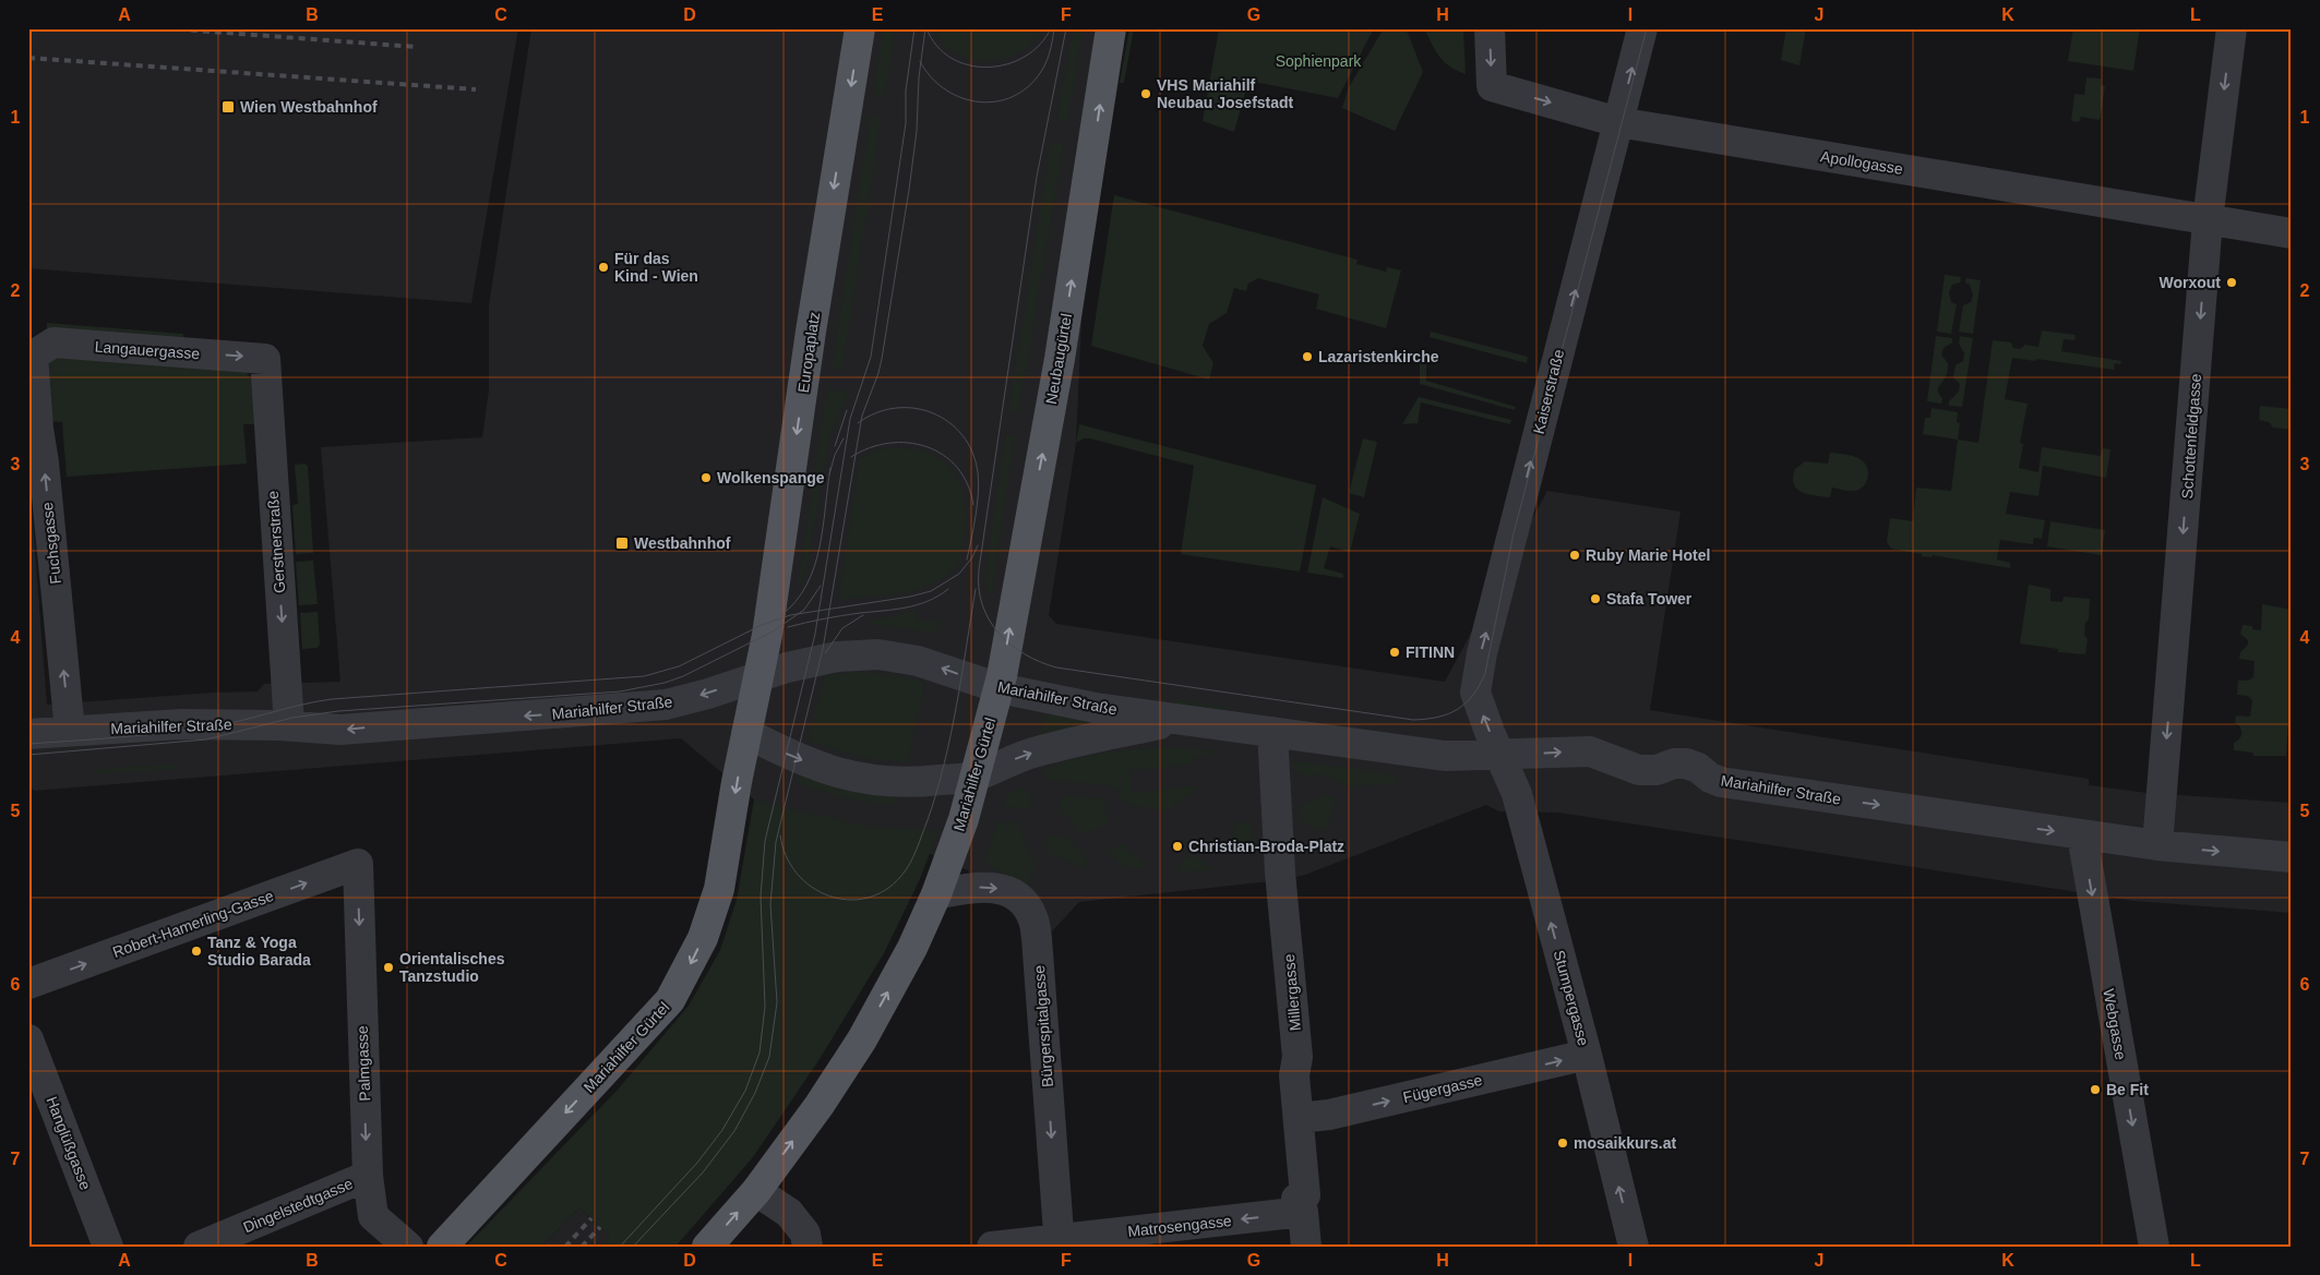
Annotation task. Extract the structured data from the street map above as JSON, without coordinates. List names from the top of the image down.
{
  "streets": {
    "main road": ["Europaplatz", "Neubaugürtel", "Mariahilfer Gürtel"],
    "street": [
      "Apollogasse",
      "Langauergasse",
      "Kaiserstraße",
      "Schottenfeldgasse",
      "Gerstnerstraße",
      "Fuchsgasse",
      "Mariahilfer Straße",
      "Robert-Hamerling-Gasse",
      "Millergasse",
      "Stumpergasse",
      "Webgasse",
      "Bürgerspitalgasse",
      "Palmgasse",
      "Fügergasse",
      "Hanglüßgasse",
      "Dingelstedtgasse",
      "Matrosengasse"
    ]
  },
  "crossings": [
    ["Apollogasse", "Kaiserstraße"],
    ["Apollogasse", "Schottenfeldgasse"],
    ["Langauergasse", "Gerstnerstraße"],
    ["Langauergasse", "Fuchsgasse"],
    ["Europaplatz", "Mariahilfer Straße"],
    ["Europaplatz", "Mariahilfer Gürtel"],
    ["Neubaugürtel", "Mariahilfer Straße"],
    ["Neubaugürtel", "Mariahilfer Gürtel"],
    ["Kaiserstraße", "Mariahilfer Straße"],
    ["Kaiserstraße", "Stumpergasse"],
    ["Schottenfeldgasse", "Mariahilfer Straße"],
    ["Gerstnerstraße", "Mariahilfer Straße"],
    ["Fuchsgasse", "Mariahilfer Straße"],
    ["Mariahilfer Straße", "Mariahilfer Gürtel"],
    ["Mariahilfer Straße", "Millergasse"],
    ["Mariahilfer Straße", "Stumpergasse"],
    ["Mariahilfer Straße", "Webgasse"],
    ["Mariahilfer Gürtel", "Bürgerspitalgasse"],
    ["Robert-Hamerling-Gasse", "Palmgasse"],
    ["Millergasse", "Fügergasse"],
    ["Millergasse", "Matrosengasse"],
    ["Stumpergasse", "Fügergasse"],
    ["Bürgerspitalgasse", "Matrosengasse"],
    ["Palmgasse", "Dingelstedtgasse"]
  ],
  "one_way": [
    "Langauergasse",
    "Europaplatz",
    "Neubaugürtel",
    "Kaiserstraße",
    "Schottenfeldgasse",
    "Gerstnerstraße",
    "Fuchsgasse",
    "Robert-Hamerling-Gasse",
    "Stumpergasse",
    "Webgasse",
    "Bürgerspitalgasse",
    "Palmgasse",
    "Fügergasse",
    "Matrosengasse"
  ],
  "parks": ["Sophienpark"],
  "places": {
    "other": [
      "VHS Mariahilf Neubau Josefstadt",
      "Für das Kind - Wien",
      "Worxout",
      "Lazaristenkirche",
      "Wolkenspange",
      "Ruby Marie Hotel",
      "Stafa Tower",
      "FITINN",
      "Christian-Broda-Platz",
      "Tanz & Yoga Studio Barada",
      "Orientalisches Tanzstudio",
      "Be Fit",
      "mosaikkurs.at"
    ],
    "transit": ["Wien Westbahnhof", "Westbahnhof"]
  },
  "grid": {
    "columns": [
      "A",
      "B",
      "C",
      "D",
      "E",
      "F",
      "G",
      "H",
      "I",
      "J",
      "K",
      "L"
    ],
    "rows": [
      "1",
      "2",
      "3",
      "4",
      "5",
      "6",
      "7"
    ]
  }
}
